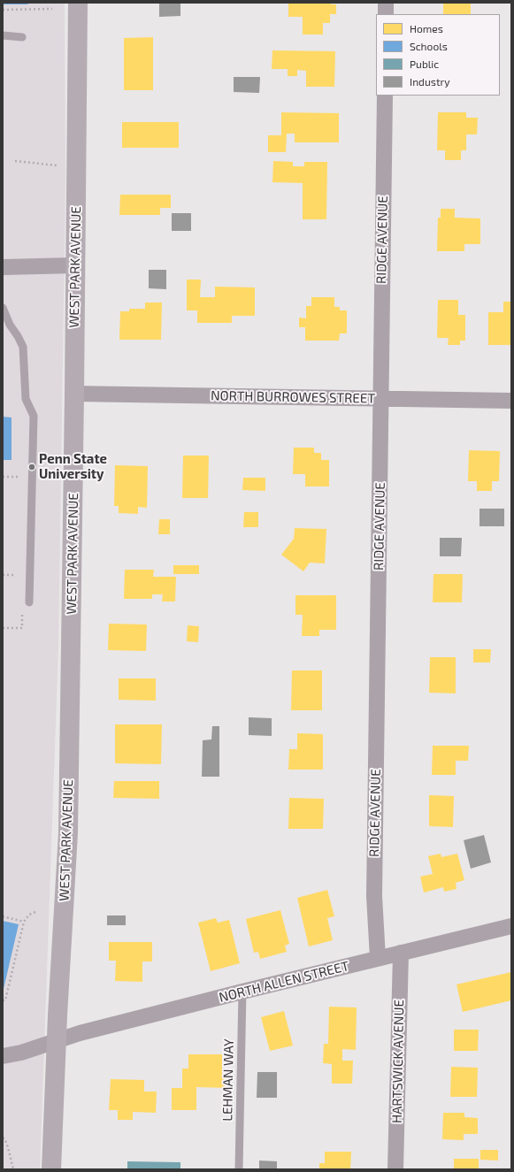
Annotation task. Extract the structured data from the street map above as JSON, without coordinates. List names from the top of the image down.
{
  "streets": {
    "main road": ["WEST PARK AVENUE"],
    "street": [
      "RIDGE AVENUE",
      "NORTH BURROWES STREET",
      "NORTH ALLEN STREET",
      "HARTSWICK AVENUE"
    ],
    "lane": ["LEHMAN WAY"]
  },
  "crossings": [
    ["RIDGE AVENUE", "NORTH BURROWES STREET"],
    ["RIDGE AVENUE", "NORTH ALLEN STREET"],
    ["WEST PARK AVENUE", "NORTH BURROWES STREET"],
    ["WEST PARK AVENUE", "NORTH ALLEN STREET"],
    ["NORTH ALLEN STREET", "HARTSWICK AVENUE"],
    ["NORTH ALLEN STREET", "LEHMAN WAY"]
  ],
  "places": ["Penn State University"],
  "legend": [
    "Homes",
    "Schools",
    "Public",
    "Industry"
  ]
}
